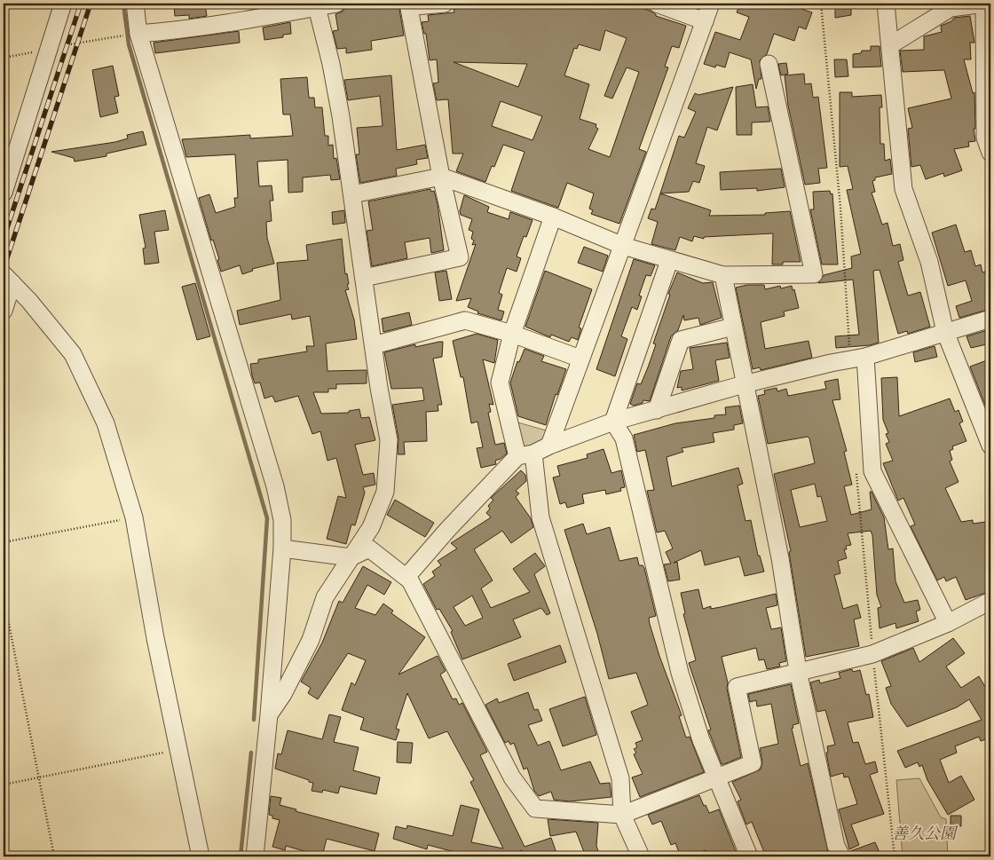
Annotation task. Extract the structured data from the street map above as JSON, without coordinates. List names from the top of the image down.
{
  "parks": ["善久公園"]
}
